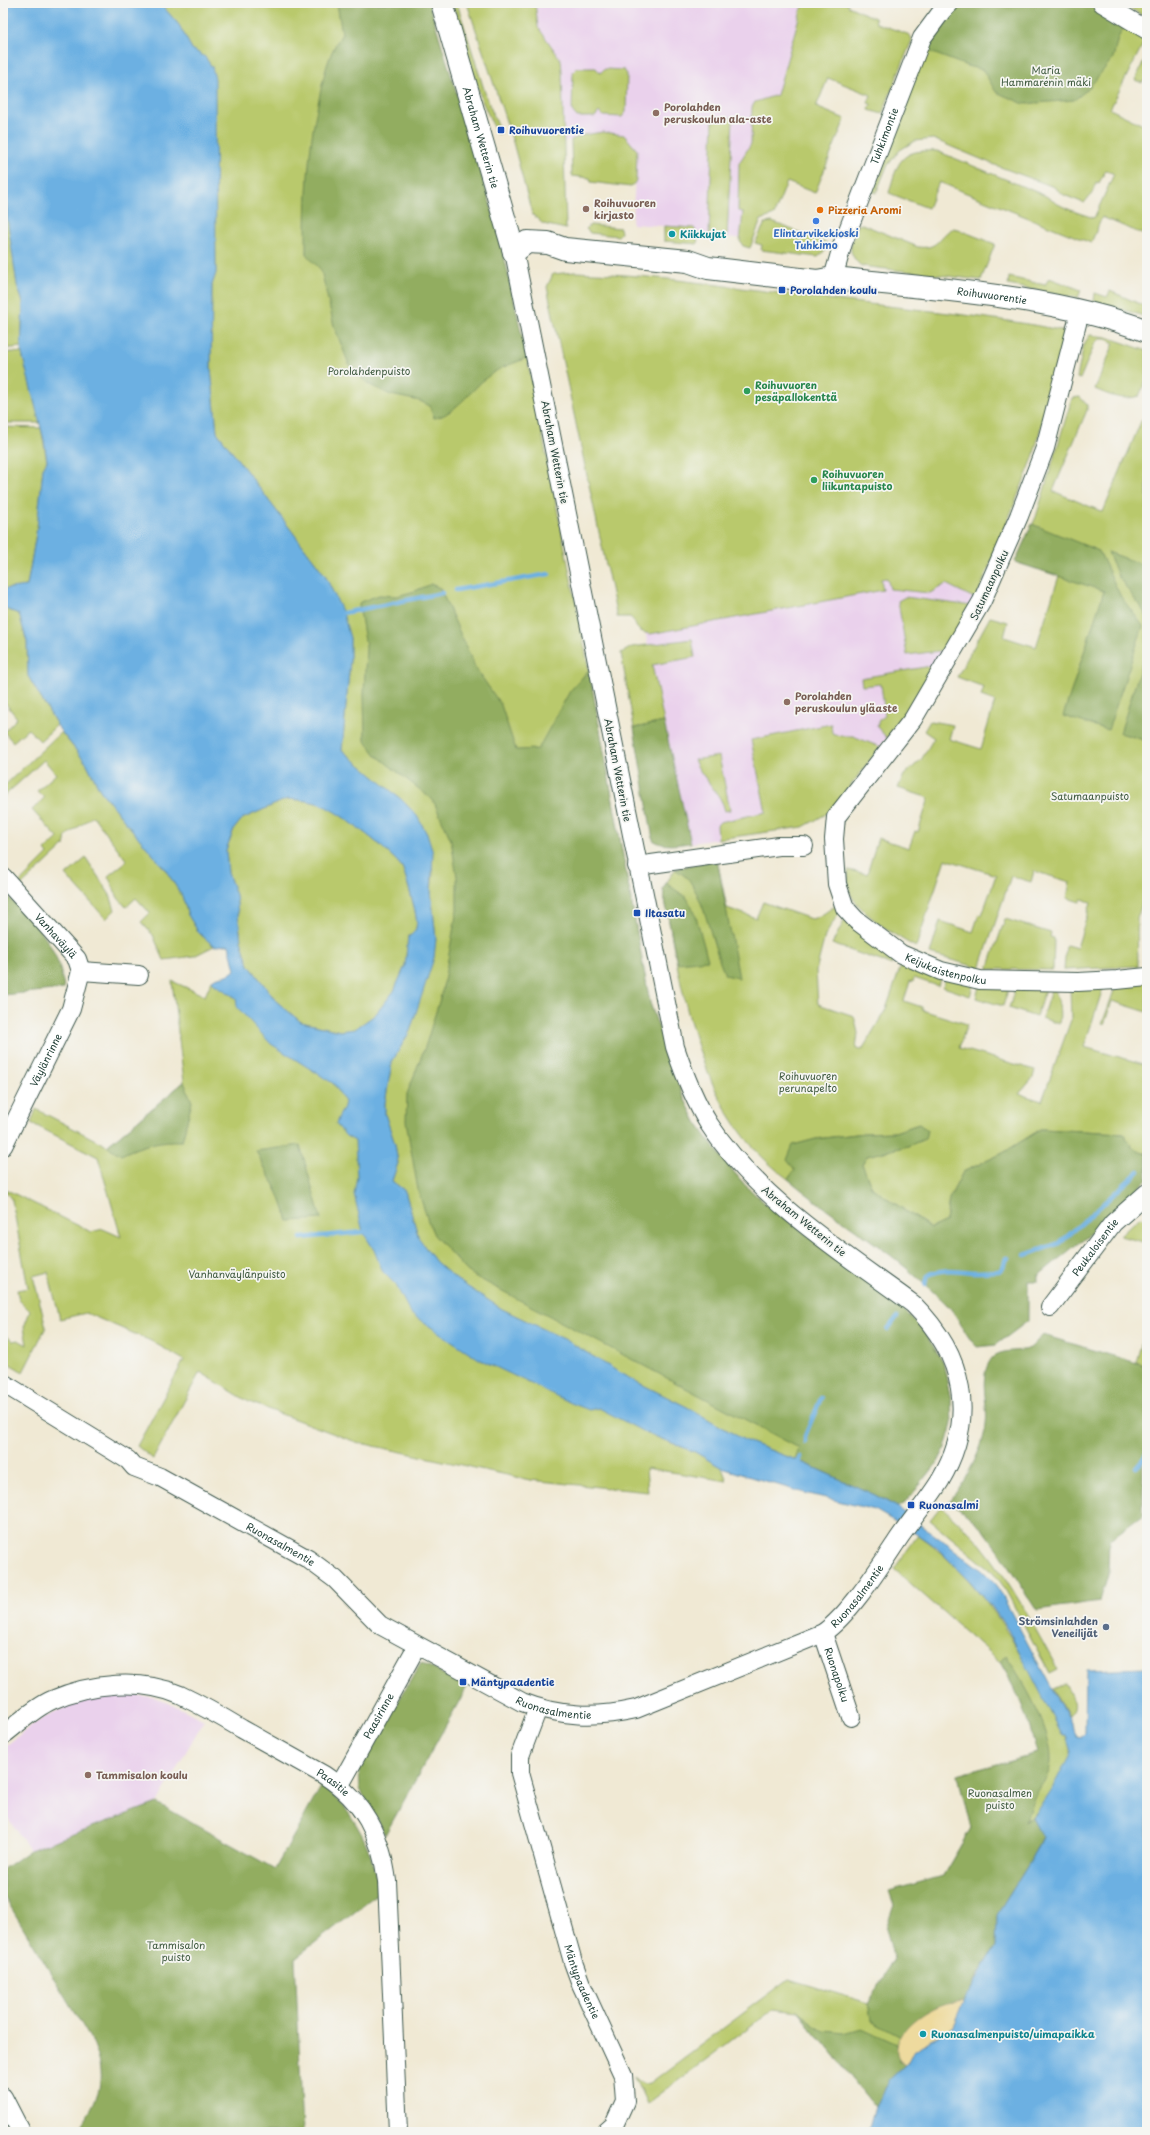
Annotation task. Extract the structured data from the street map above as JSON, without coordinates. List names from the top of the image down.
{
  "streets": {
    "main road": ["Abraham Wetterin tie", "Roihuvuorentie"],
    "street": [
      "Tuhkimontie",
      "Satumaanpolku",
      "Vanhaväylä",
      "Keijukaistenpolku",
      "Väylänrinne",
      "Peukaloisentie",
      "Ruonasalmentie",
      "Ruonapolku",
      "Paasirinne",
      "Paasitie",
      "Mäntypaadentie"
    ]
  },
  "crossings": [
    ["Tuhkimontie", "Roihuvuorentie"],
    ["Abraham Wetterin tie", "Roihuvuorentie"],
    ["Abraham Wetterin tie", "Ruonasalmentie"],
    ["Roihuvuorentie", "Satumaanpolku"],
    ["Satumaanpolku", "Keijukaistenpolku"],
    ["Vanhaväylä", "Väylänrinne"],
    ["Ruonasalmentie", "Ruonapolku"],
    ["Ruonasalmentie", "Paasirinne"],
    ["Ruonasalmentie", "Mäntypaadentie"],
    ["Paasirinne", "Paasitie"]
  ],
  "parks": [
    "Maria Hammarénin mäki",
    "Porolahdenpuisto",
    "Satumaanpuisto",
    "Roihuvuoren perunapelto",
    "Vanhanväylänpuisto",
    "Ruonasalmen puisto",
    "Tammisalon puisto"
  ],
  "places": {
    "other": [
      "Porolahden peruskoulun ala-aste",
      "Roihuvuoren kirjasto",
      "Pizzeria Aromi",
      "Elintarvikekioski Tuhkimo",
      "Kiikkujat",
      "Roihuvuoren pesäpallokenttä",
      "Roihuvuoren liikuntapuisto",
      "Porolahden peruskoulun yläaste",
      "Strömsinlahden Veneilijät",
      "Tammisalon koulu",
      "Ruonasalmenpuisto/uimapaikka"
    ],
    "transit": [
      "Roihuvuorentie",
      "Porolahden koulu",
      "Iltasatu",
      "Ruonasalmi",
      "Mäntypaadentie"
    ]
  }
}
